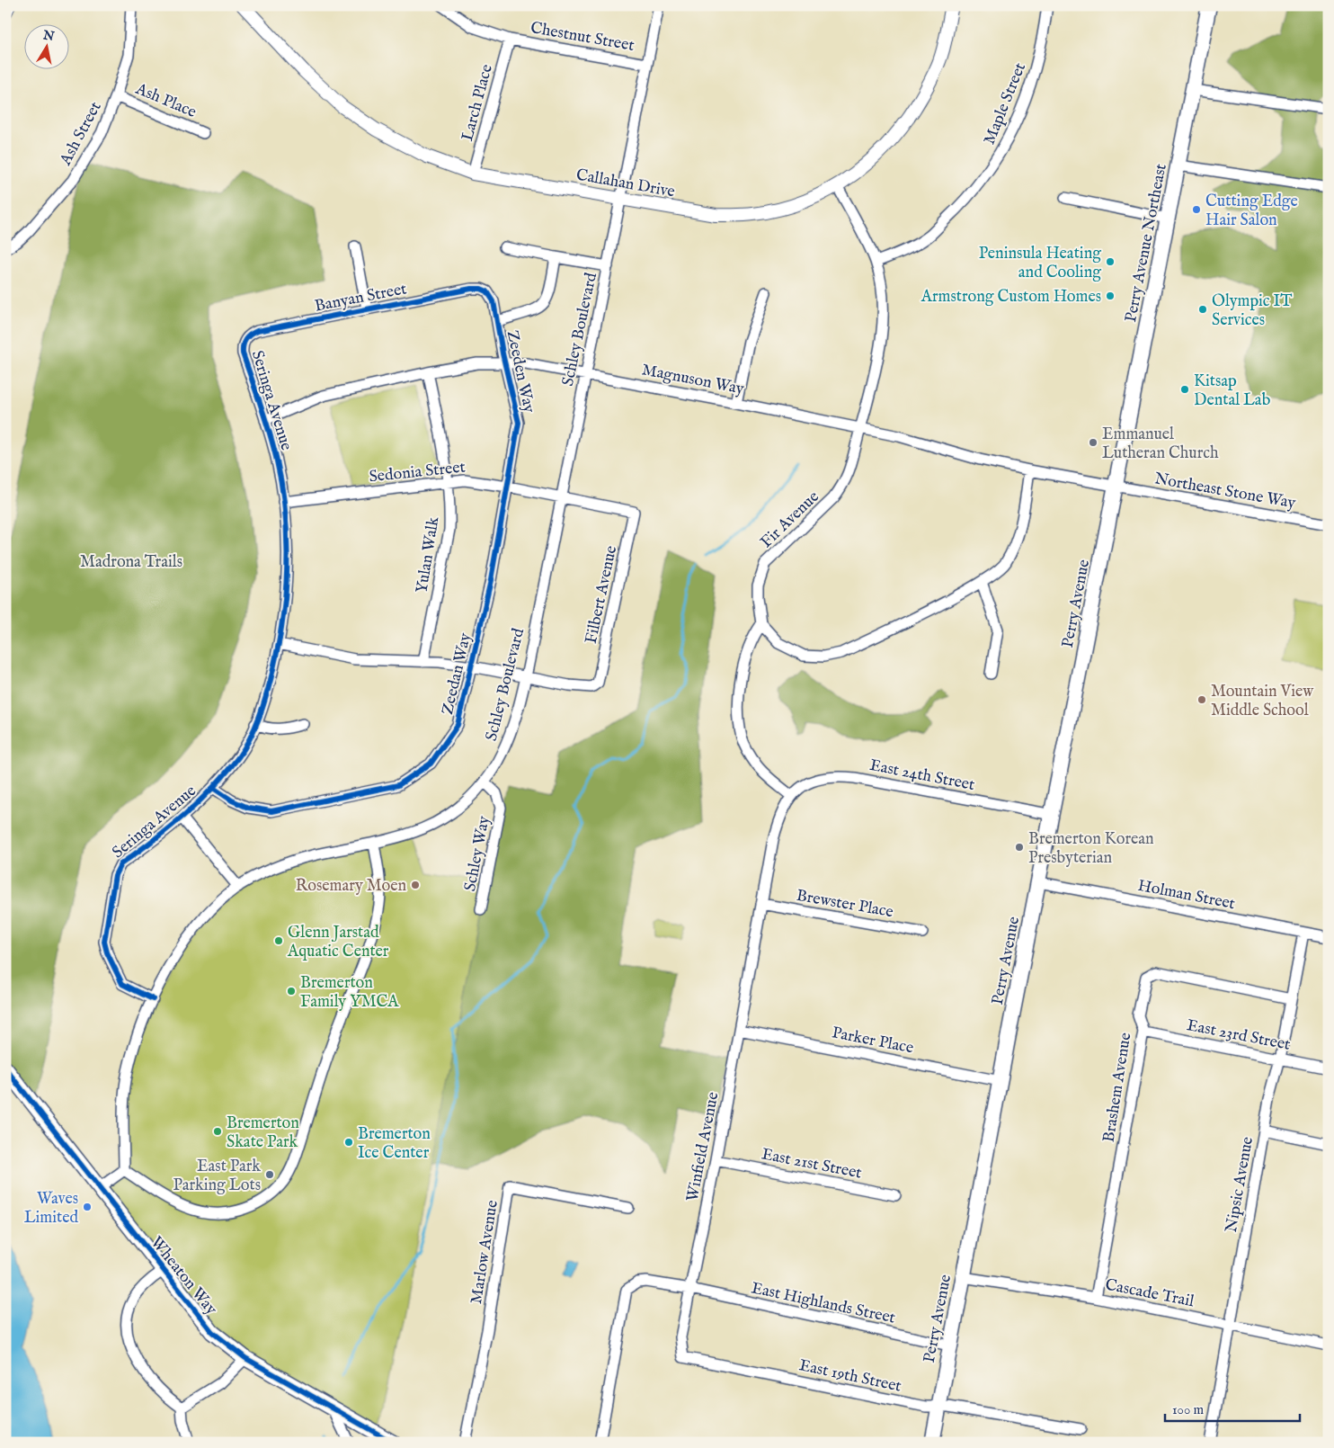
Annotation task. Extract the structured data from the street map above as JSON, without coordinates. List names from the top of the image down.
{
  "streets": {
    "main road": ["Perry Avenue Northeast", "Perry Avenue", "Wheaton Way"],
    "street": [
      "Chestnut Street",
      "Ash Place",
      "Larch Place",
      "Maple Street",
      "Ash Street",
      "Callahan Drive",
      "Banyan Street",
      "Schley Boulevard",
      "Zeeden Way",
      "Magnuson Way",
      "Seringa Avenue",
      "Sedonia Street",
      "Northeast Stone Way",
      "Fir Avenue",
      "Yulan Walk",
      "Filbert Avenue",
      "Zeedan Way",
      "East 24th Street",
      "Schley Way",
      "Holman Street",
      "Brewster Place",
      "East 23rd Street",
      "Parker Place",
      "Brashem Avenue",
      "Winfield Avenue",
      "East 21st Street",
      "Nipsic Avenue",
      "Marlow Avenue",
      "Cascade Trail",
      "East Highlands Street",
      "East 19th Street"
    ]
  },
  "crossings": [
    ["Chestnut Street", "Larch Place"],
    ["Chestnut Street", "Schley Boulevard"],
    ["Ash Place", "Ash Street"],
    ["Larch Place", "Callahan Drive"],
    ["Maple Street", "Fir Avenue"],
    ["Callahan Drive", "Schley Boulevard"],
    ["Callahan Drive", "Fir Avenue"],
    ["Perry Avenue Northeast", "Magnuson Way"],
    ["Perry Avenue Northeast", "Northeast Stone Way"],
    ["Perry Avenue Northeast", "Perry Avenue"],
    ["Banyan Street", "Zeeden Way"],
    ["Banyan Street", "Seringa Avenue"],
    ["Schley Boulevard", "Magnuson Way"],
    ["Schley Boulevard", "Seringa Avenue"],
    ["Schley Boulevard", "Sedonia Street"],
    ["Schley Boulevard", "Filbert Avenue"],
    ["Schley Boulevard", "Schley Way"],
    ["Zeeden Way", "Magnuson Way"],
    ["Zeeden Way", "Sedonia Street"],
    ["Zeeden Way", "Zeedan Way"],
    ["Magnuson Way", "Seringa Avenue"],
    ["Magnuson Way", "Northeast Stone Way"],
    ["Magnuson Way", "Fir Avenue"],
    ["Magnuson Way", "Yulan Walk"],
    ["Magnuson Way", "Perry Avenue"],
    ["Seringa Avenue", "Sedonia Street"],
    ["Seringa Avenue", "Zeedan Way"],
    ["Sedonia Street", "Yulan Walk"],
    ["Sedonia Street", "Filbert Avenue"],
    ["Sedonia Street", "Zeedan Way"],
    ["Northeast Stone Way", "Perry Avenue"],
    ["Perry Avenue", "East 24th Street"],
    ["Perry Avenue", "Holman Street"],
    ["Perry Avenue", "Parker Place"],
    ["Perry Avenue", "Cascade Trail"],
    ["Perry Avenue", "East Highlands Street"],
    ["Perry Avenue", "East 19th Street"],
    ["East 24th Street", "Winfield Avenue"],
    ["Holman Street", "Nipsic Avenue"],
    ["Brewster Place", "Winfield Avenue"],
    ["East 23rd Street", "Brashem Avenue"],
    ["East 23rd Street", "Nipsic Avenue"],
    ["Parker Place", "Winfield Avenue"],
    ["Brashem Avenue", "Nipsic Avenue"],
    ["Brashem Avenue", "Cascade Trail"],
    ["Winfield Avenue", "East 21st Street"],
    ["Winfield Avenue", "East Highlands Street"],
    ["Winfield Avenue", "East 19th Street"],
    ["Nipsic Avenue", "Cascade Trail"],
    ["East Highlands Street", "East 19th Street"]
  ],
  "parks": ["Madrona Trails"],
  "places": [
    "Cutting Edge Hair Salon",
    "Peninsula Heating and Cooling",
    "Armstrong Custom Homes",
    "Olympic IT Services",
    "Kitsap Dental Lab",
    "Emmanuel Lutheran Church",
    "Mountain View Middle School",
    "Bremerton Korean Presbyterian",
    "Rosemary Moen",
    "Glenn Jarstad Aquatic Center",
    "Bremerton Family YMCA",
    "Bremerton Skate Park",
    "Bremerton Ice Center",
    "East Park Parking Lots",
    "Waves Limited"
  ],
  "scale_bar": "100 m",
  "north": "top"
}
